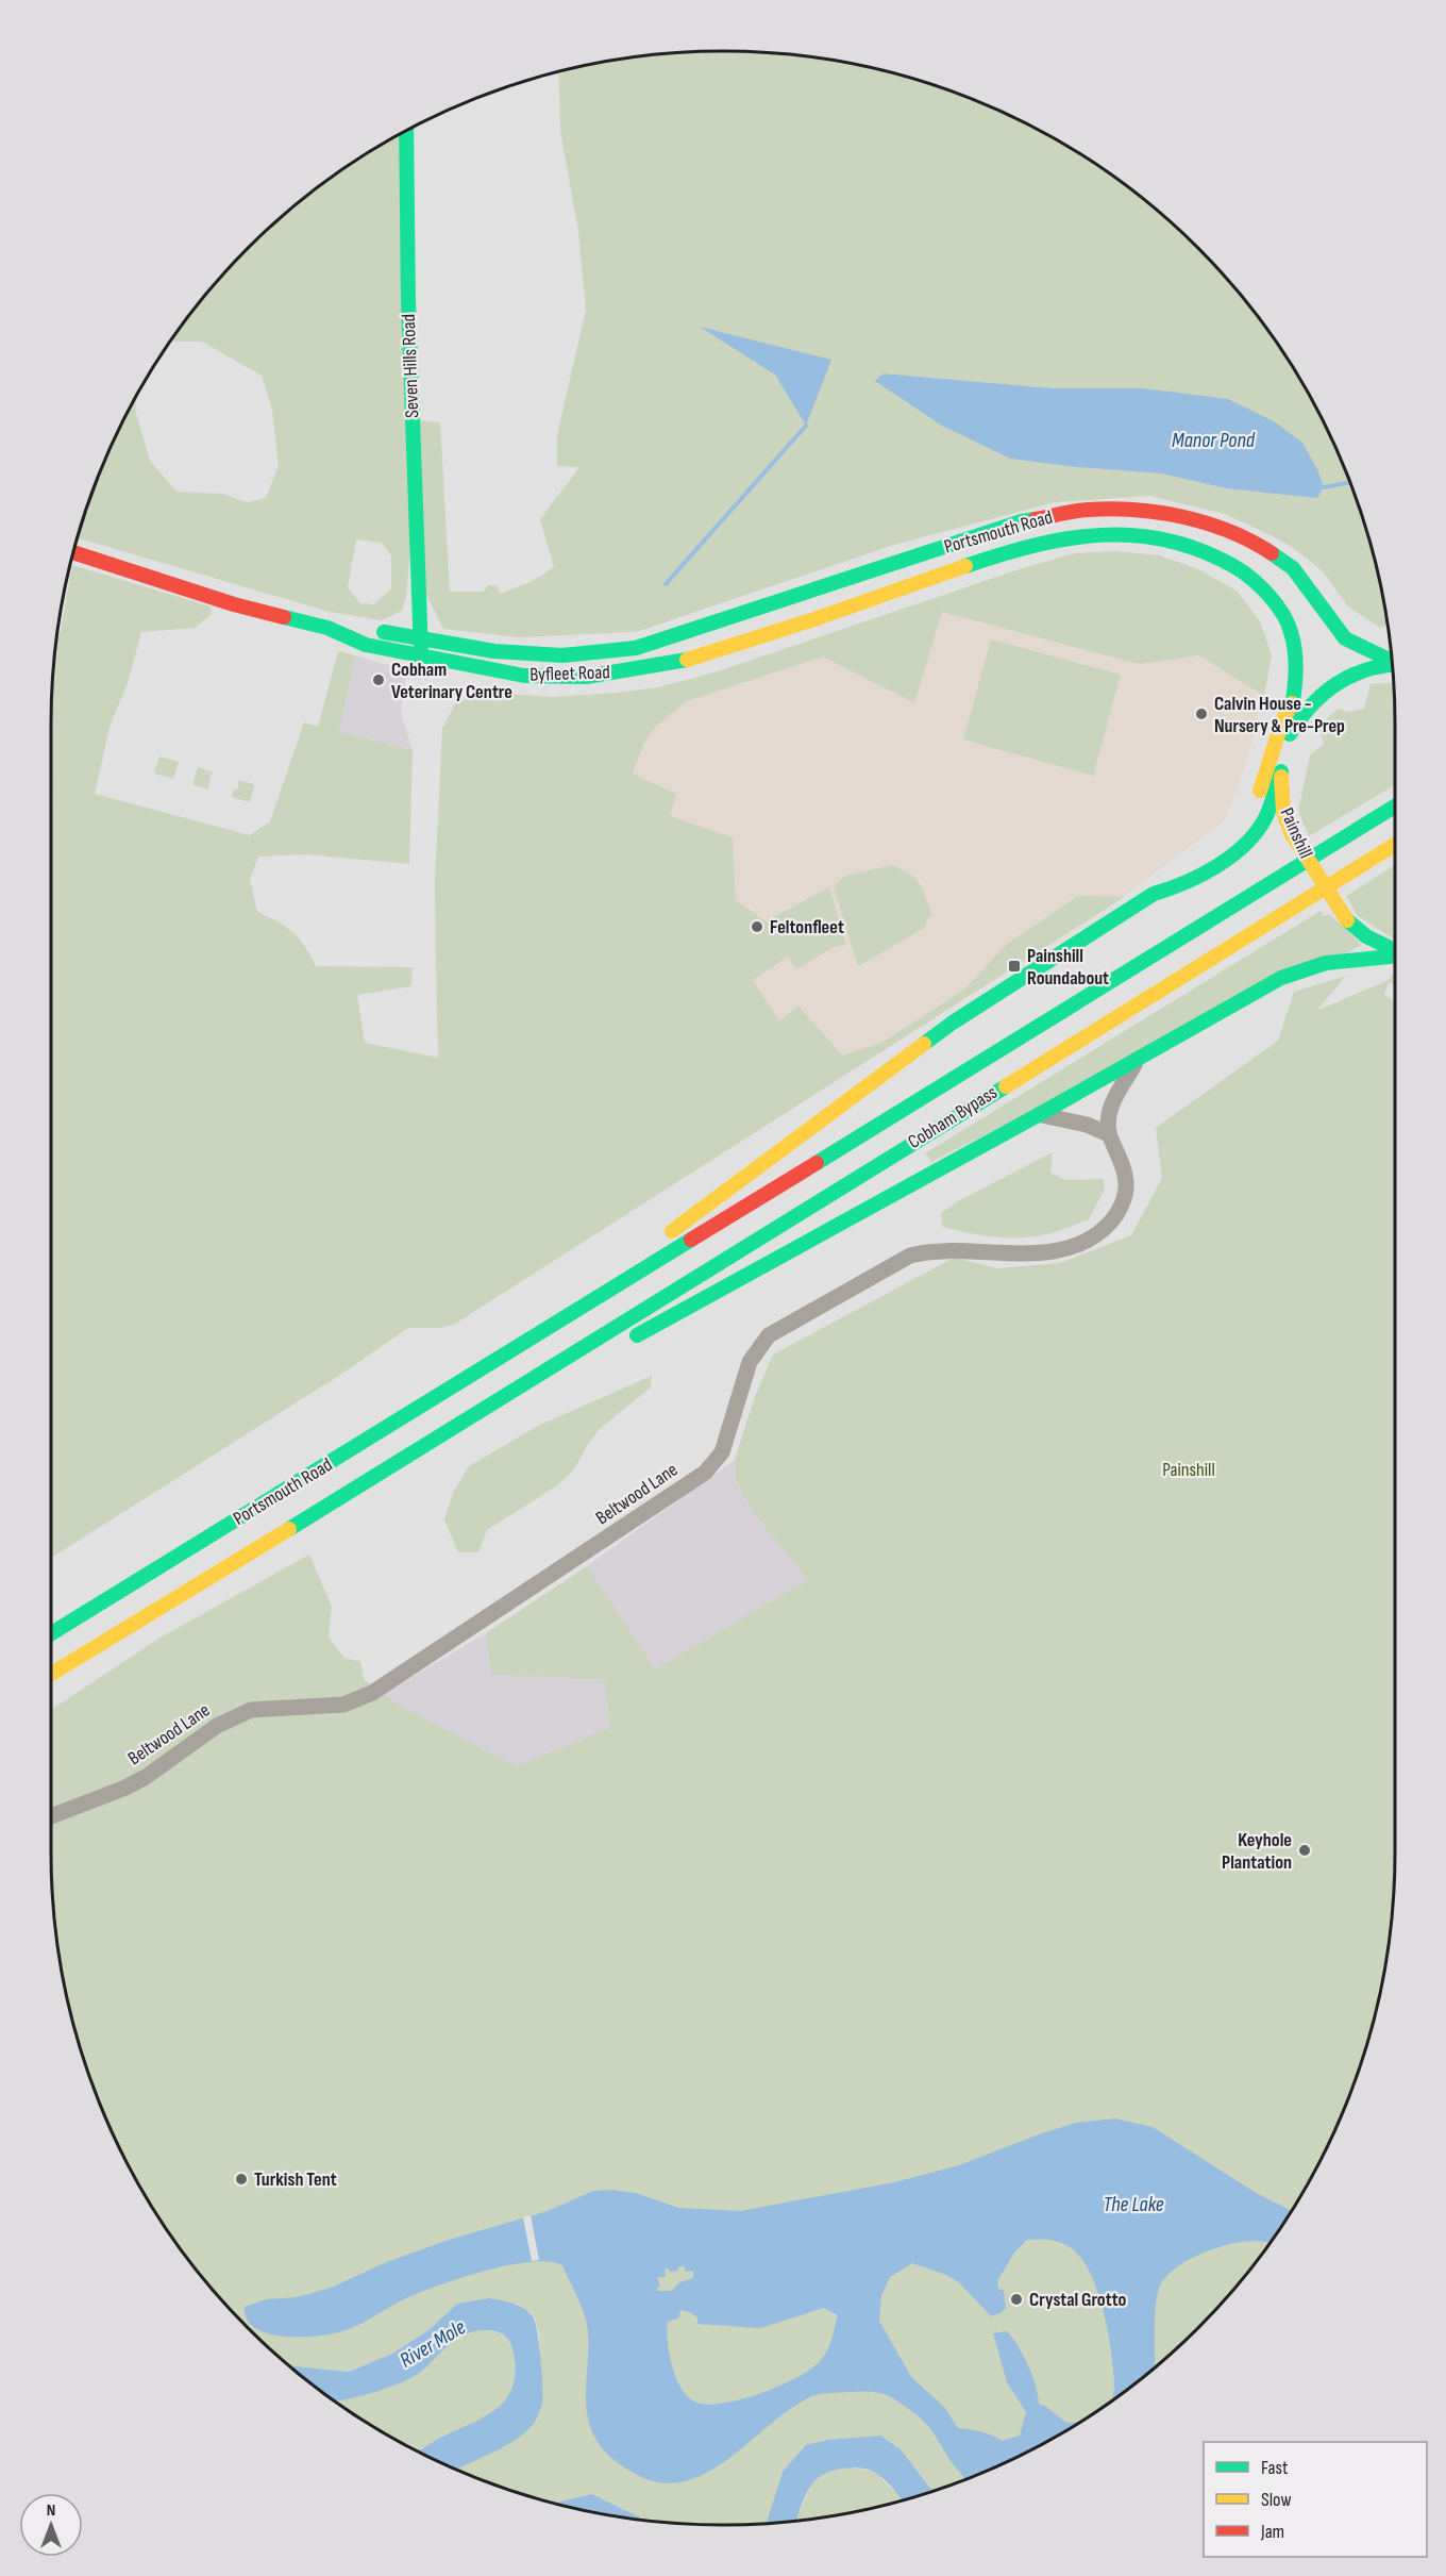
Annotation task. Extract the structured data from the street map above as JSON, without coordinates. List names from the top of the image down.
{
  "streets": {
    "main road": [
      "Seven Hills Road",
      "Portsmouth Road",
      "Byfleet Road",
      "Painshill",
      "Cobham Bypass"
    ],
    "street": ["Beltwood Lane"]
  },
  "crossings": [
    ["Seven Hills Road", "Byfleet Road"],
    ["Portsmouth Road", "Byfleet Road"],
    ["Portsmouth Road", "Painshill"],
    ["Portsmouth Road", "Cobham Bypass"]
  ],
  "water": ["Manor Pond", "The Lake", "River Mole"],
  "parks": ["Painshill"],
  "places": {
    "other": [
      "Cobham Veterinary Centre",
      "Calvin House - Nursery & Pre-Prep",
      "Feltonfleet",
      "Keyhole Plantation",
      "Turkish Tent",
      "Crystal Grotto"
    ],
    "transit": ["Painshill Roundabout"]
  },
  "legend": ["Fast", "Slow", "Jam"],
  "north": "top"
}
